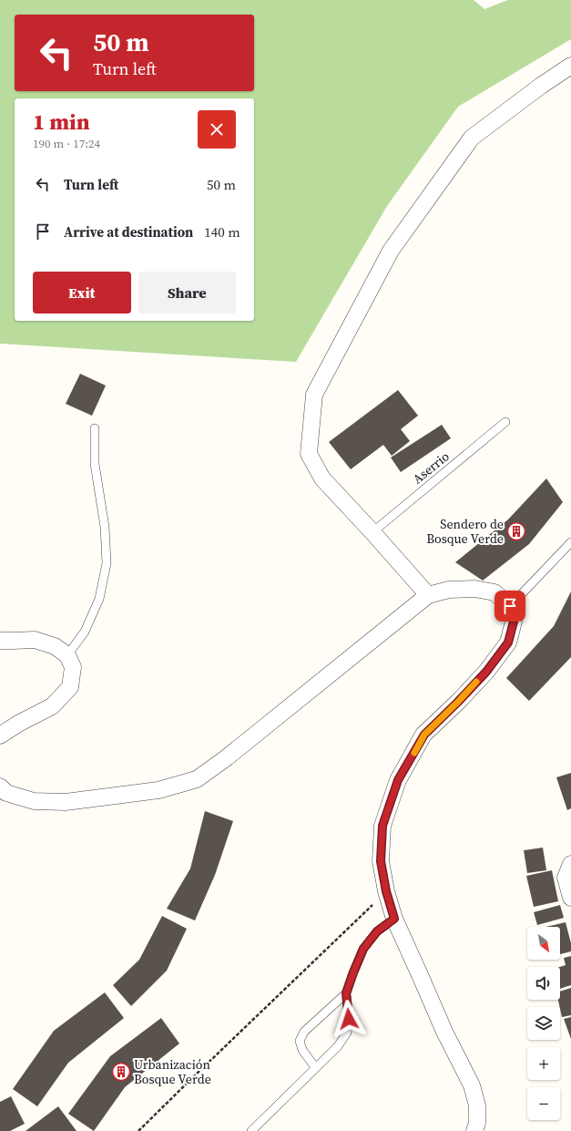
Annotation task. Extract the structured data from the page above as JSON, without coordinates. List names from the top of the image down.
{
  "streets": {
    "lane": ["Aserrio"]
  },
  "places": {
    "building": ["Sendero de Bosque Verde", "Urbanización Bosque Verde"]
  },
  "north": "bottom right",
  "page": {
    "turn": ["50 m", "Turn left"],
    "heading": ["1 min", "190 m · 17:24"],
    "list": [
      {
        "name": "Turn left",
        "value": "50 m"
      },
      {
        "name": "Arrive at destination",
        "value": "140 m"
      }
    ],
    "buttons": ["Exit", "Share"],
    "map_buttons": ["+", "−"]
  }
}
